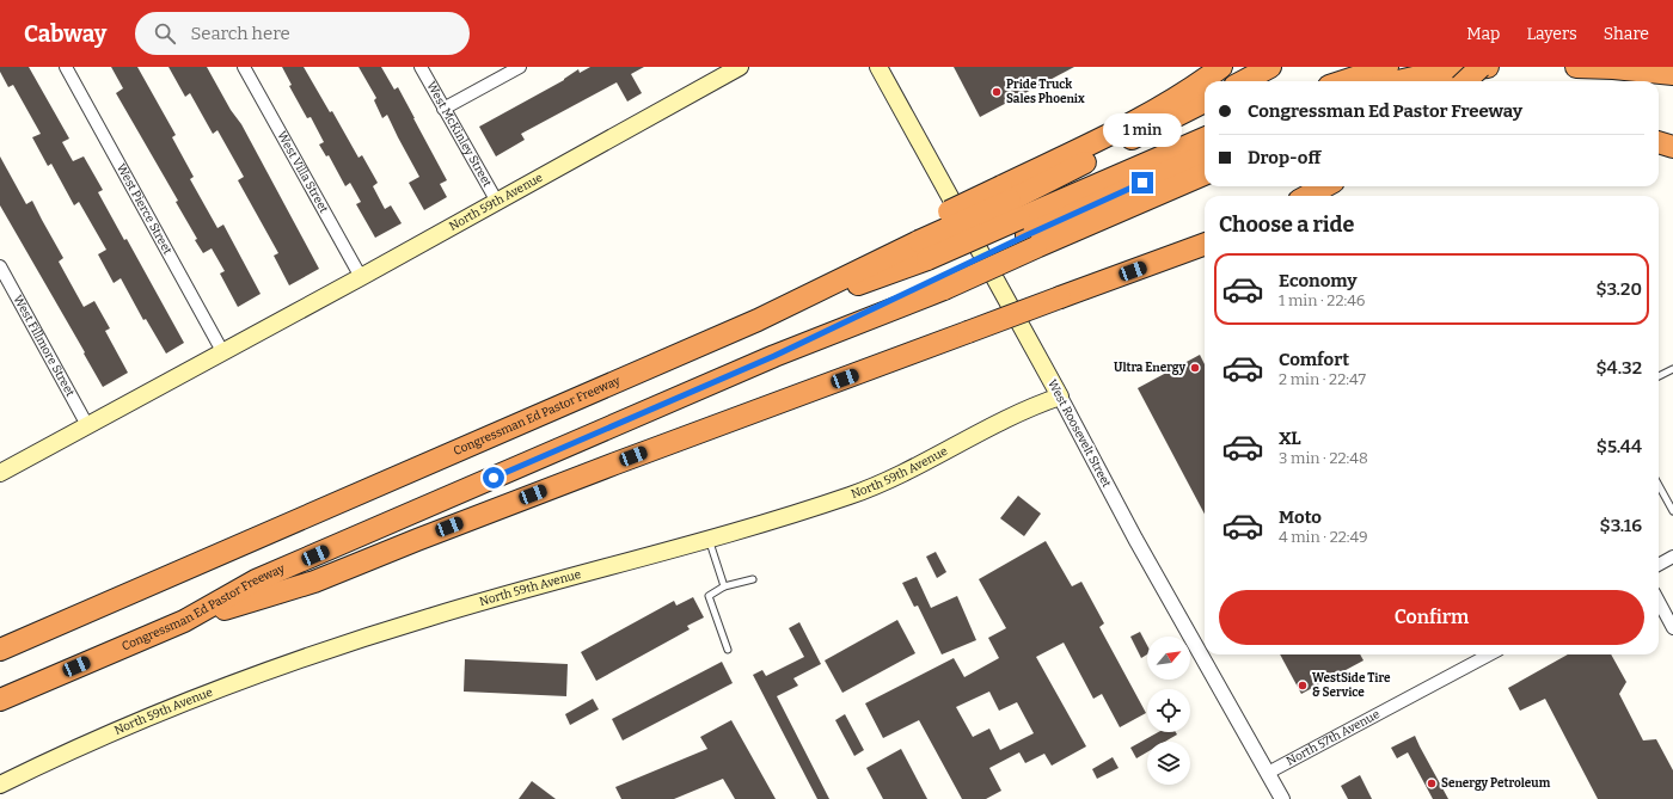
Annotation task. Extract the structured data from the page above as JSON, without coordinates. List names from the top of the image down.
{
  "streets": {
    "highway": ["Congressman Ed Pastor Freeway"],
    "main road": ["North 59th Avenue", "West Roosevelt Street"],
    "street": [
      "West McKinley Street",
      "West Villa Street",
      "West Pierce Street",
      "West Fillmore Street",
      "North 57th Avenue"
    ]
  },
  "crossings": [
    ["West McKinley Street", "North 59th Avenue"],
    ["West Villa Street", "North 59th Avenue"],
    ["North 59th Avenue", "West Pierce Street"],
    ["North 59th Avenue", "West Fillmore Street"],
    ["North 59th Avenue", "West Roosevelt Street"],
    ["West Roosevelt Street", "North 57th Avenue"]
  ],
  "places": [
    "Pride Truck Sales Phoenix",
    "Ultra Energy",
    "WestSide Tire & Service",
    "Senergy Petroleum"
  ],
  "north": "top right",
  "page": {
    "header": "Cabway",
    "search": "Search here",
    "nav": ["Map", "Layers", "Share"],
    "banner": ["Congressman Ed Pastor Freeway", "Drop-off"],
    "bubble": "1 min",
    "heading": "Choose a ride",
    "list": [
      {
        "name": "Economy",
        "note": "1 min · 22:46",
        "value": "$3.20"
      },
      {
        "name": "Comfort",
        "note": "2 min · 22:47",
        "value": "$4.32"
      },
      {
        "name": "XL",
        "note": "3 min · 22:48",
        "value": "$5.44"
      },
      {
        "name": "Moto",
        "note": "4 min · 22:49",
        "value": "$3.16"
      }
    ],
    "buttons": "Confirm"
  }
}
